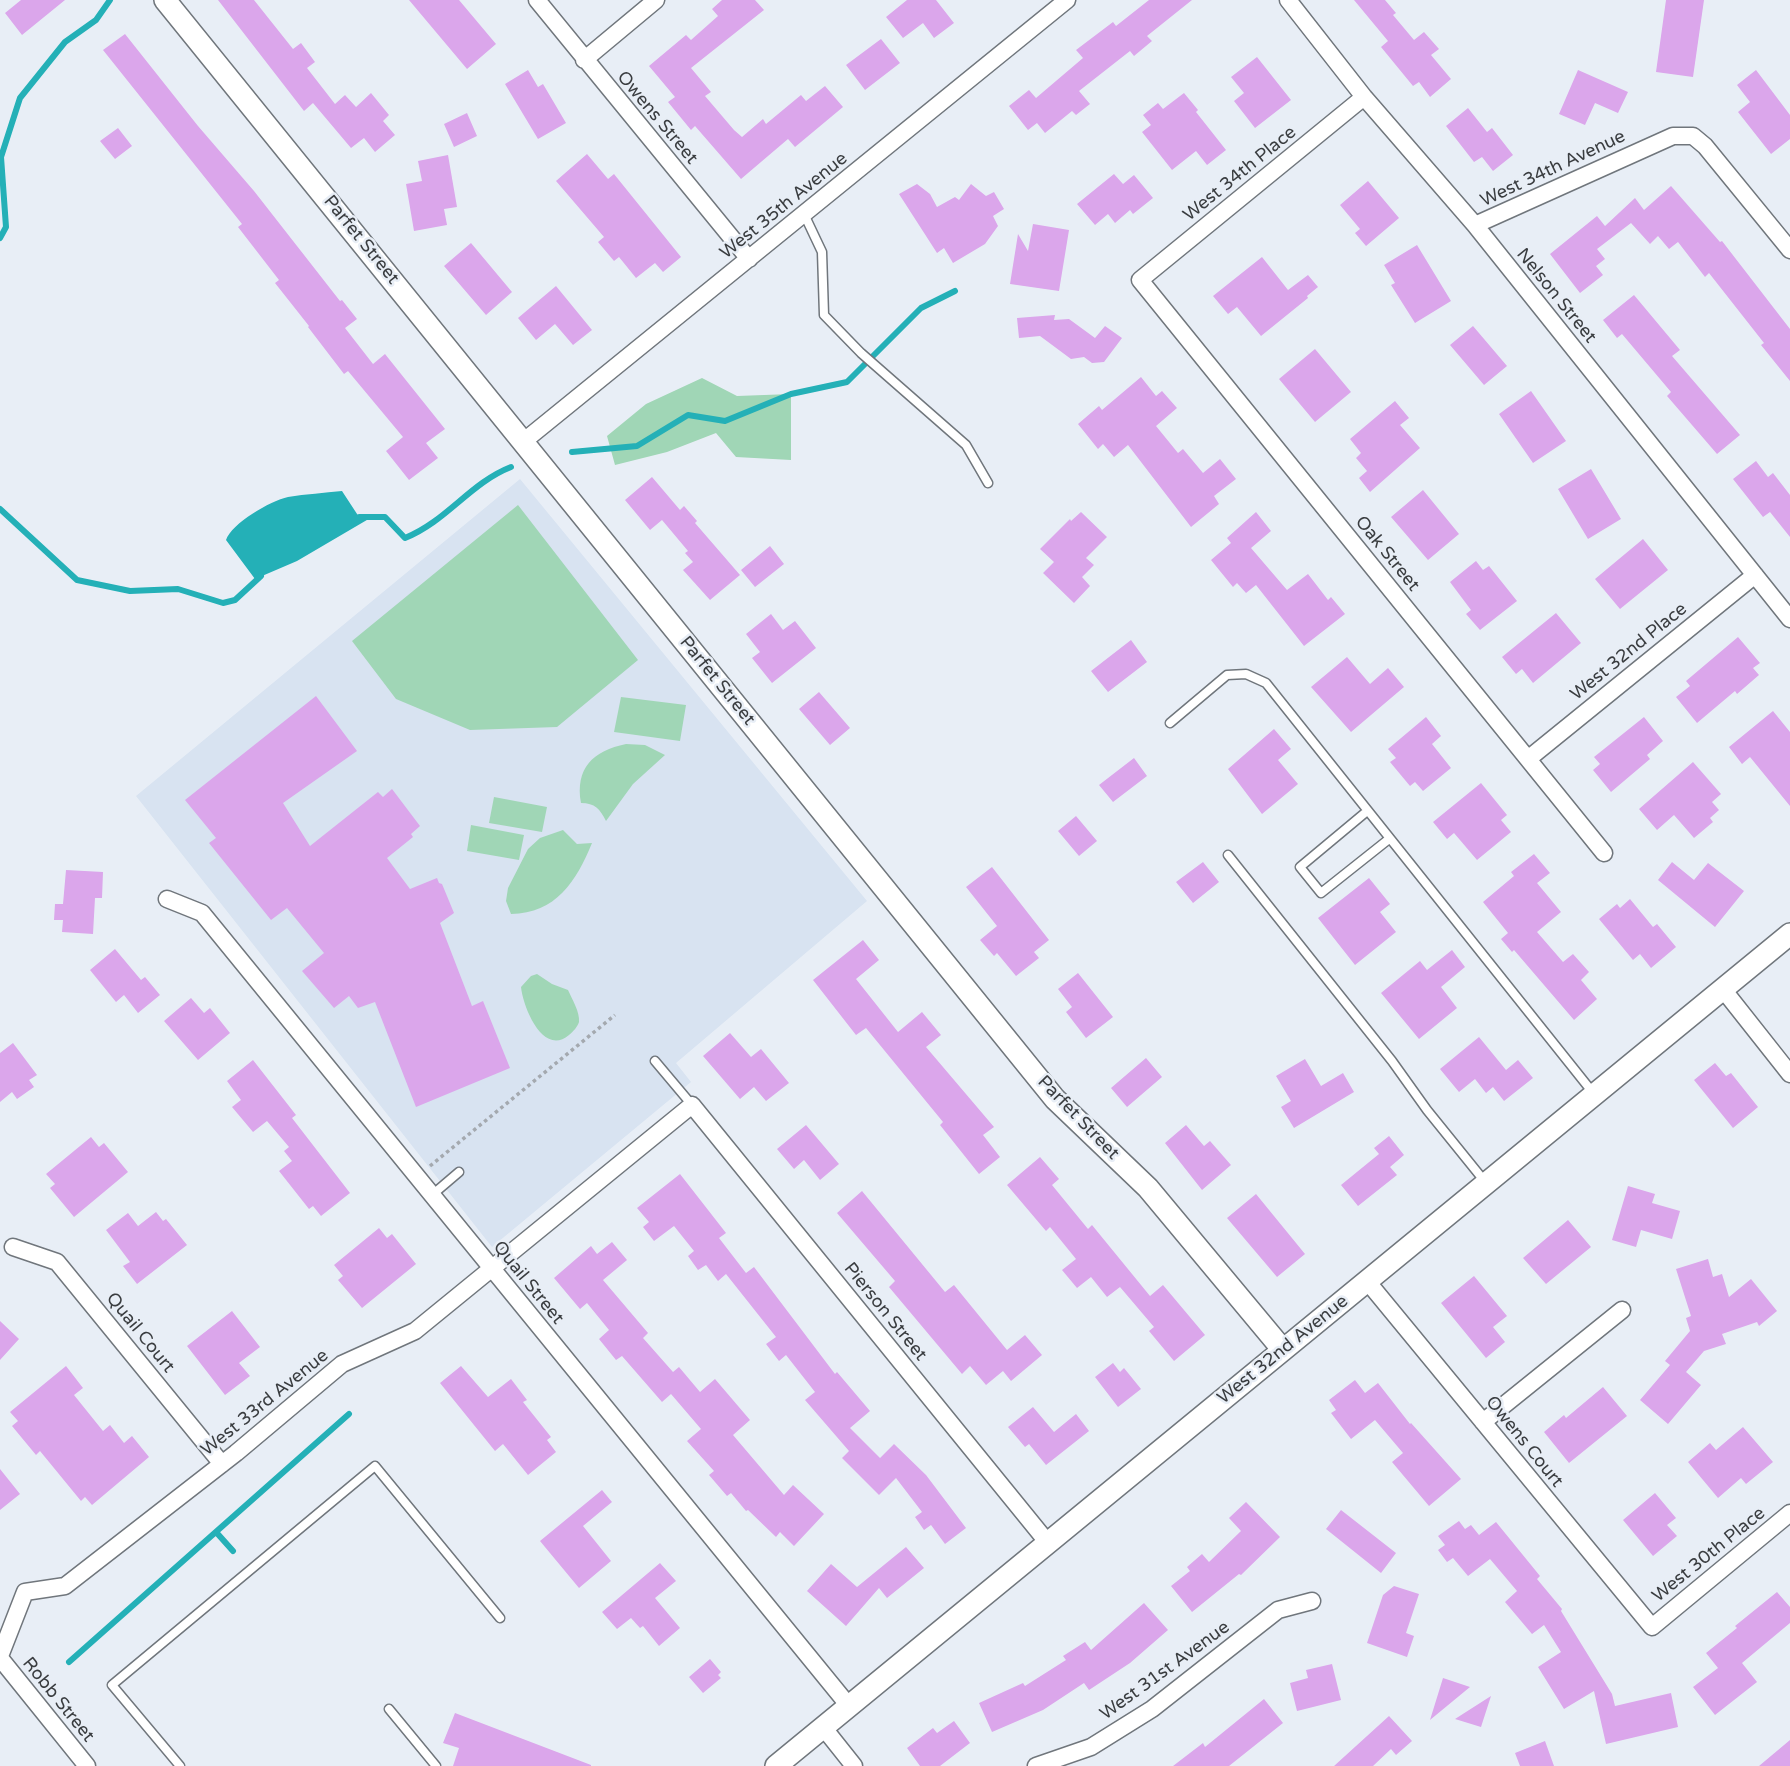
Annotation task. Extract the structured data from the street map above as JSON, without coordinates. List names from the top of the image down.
{
  "streets": {
    "street": [
      "Owens Street",
      "West 34th Avenue",
      "West 34th Place",
      "West 35th Avenue",
      "Parfet Street",
      "Nelson Street",
      "Oak Street",
      "West 32nd Place",
      "Quail Street",
      "Pierson Street",
      "Quail Court",
      "West 32nd Avenue",
      "West 33rd Avenue",
      "Owens Court",
      "West 30th Place",
      "West 31st Avenue",
      "Robb Street"
    ]
  },
  "crossings": [
    ["Owens Street", "West 35th Avenue"],
    ["West 34th Avenue", "Nelson Street"],
    ["West 34th Place", "Nelson Street"],
    ["West 34th Place", "Oak Street"],
    ["West 35th Avenue", "Parfet Street"],
    ["Parfet Street", "West 32nd Avenue"],
    ["Nelson Street", "West 32nd Place"],
    ["Oak Street", "West 32nd Place"],
    ["Quail Street", "West 32nd Avenue"],
    ["Quail Street", "West 33rd Avenue"],
    ["Pierson Street", "West 32nd Avenue"],
    ["Pierson Street", "West 33rd Avenue"],
    ["Quail Court", "West 33rd Avenue"],
    ["West 32nd Avenue", "Owens Court"],
    ["West 33rd Avenue", "Robb Street"],
    ["Owens Court", "West 30th Place"]
  ]
}
